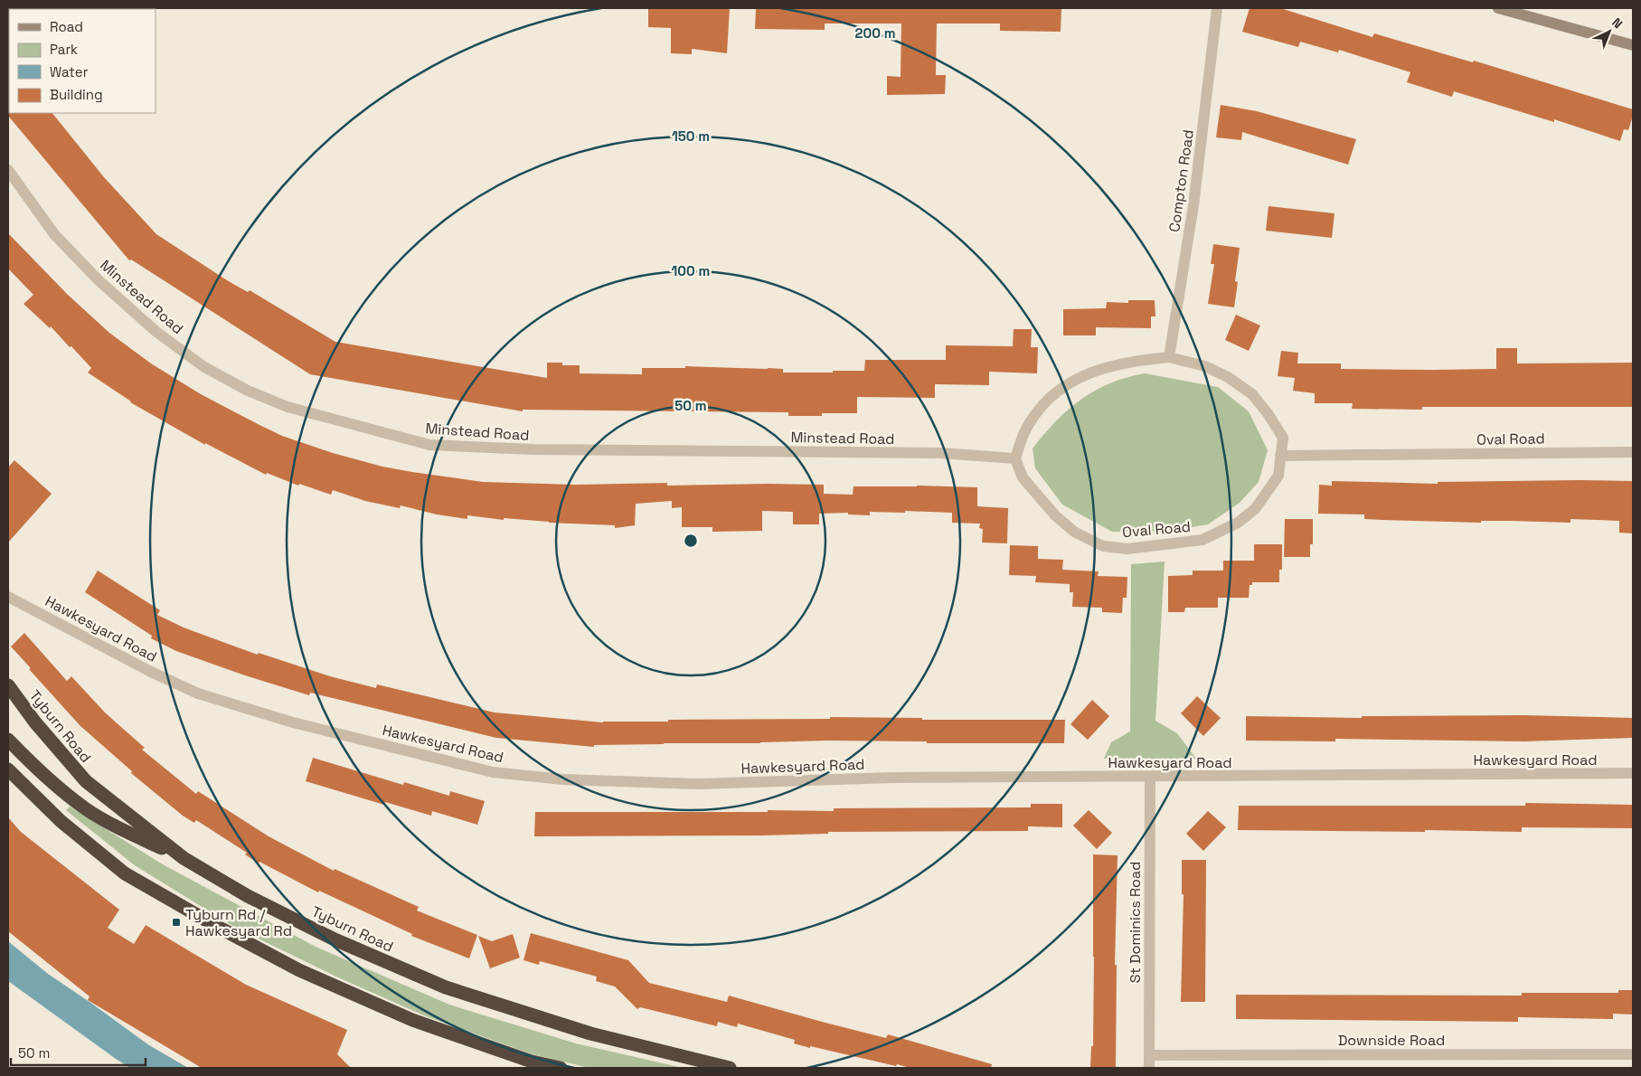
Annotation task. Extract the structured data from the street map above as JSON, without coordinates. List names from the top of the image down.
{
  "streets": {
    "highway": ["Tyburn Road"],
    "street": [
      "Compton Road",
      "Minstead Road",
      "Oval Road",
      "Hawkesyard Road",
      "St Dominics Road",
      "Downside Road"
    ]
  },
  "crossings": [
    ["Compton Road", "Oval Road"],
    ["Minstead Road", "Oval Road"],
    ["Hawkesyard Road", "St Dominics Road"],
    ["St Dominics Road", "Downside Road"]
  ],
  "places": {
    "transit": ["Tyburn Rd / Hawkesyard Rd"]
  },
  "legend": [
    "Road",
    "Park",
    "Water",
    "Building"
  ],
  "scale_bar": "50 m",
  "north": "top right",
  "rings": [
    "200 m",
    "150 m",
    "100 m",
    "50 m"
  ]
}
